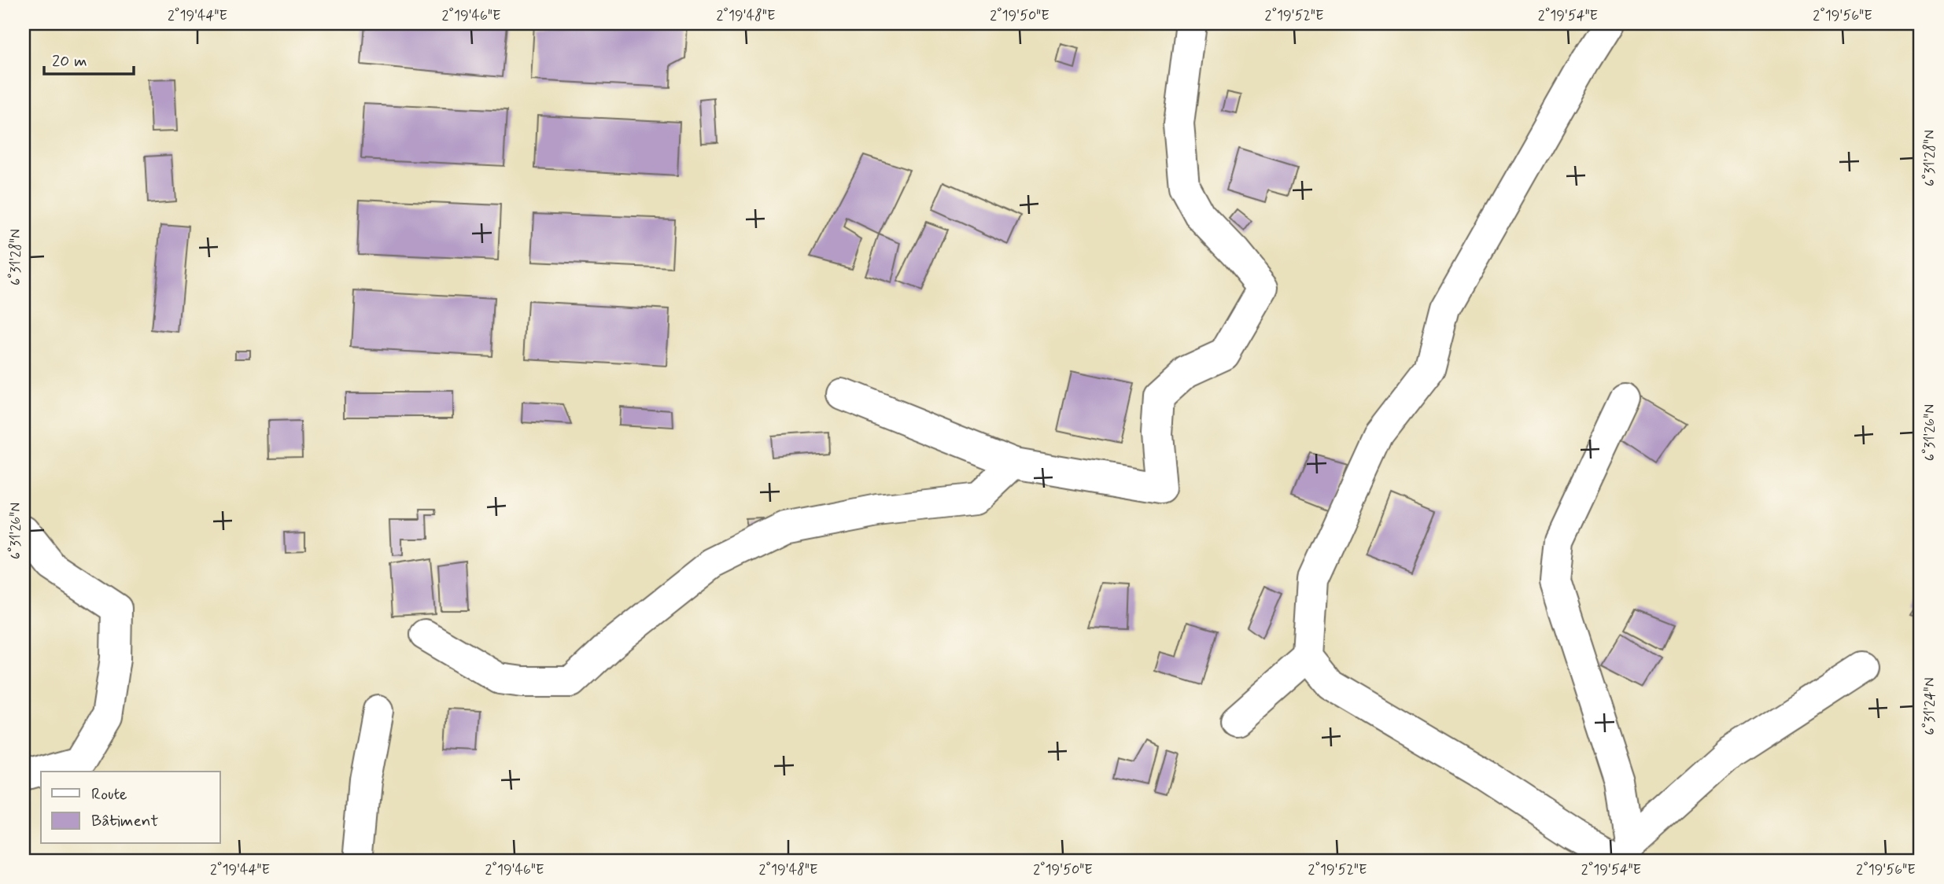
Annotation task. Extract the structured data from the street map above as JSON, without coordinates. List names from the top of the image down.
{
  "legend": ["Route", "Bâtiment"],
  "scale_bar": "20 m",
  "coordinates": [
    "2°19'44\"E",
    "2°19'46\"E",
    "2°19'48\"E",
    "2°19'50\"E",
    "2°19'52\"E",
    "2°19'54\"E",
    "2°19'56\"E",
    "6°31'28\"N",
    "6°31'26\"N",
    "6°31'24\"N"
  ]
}
